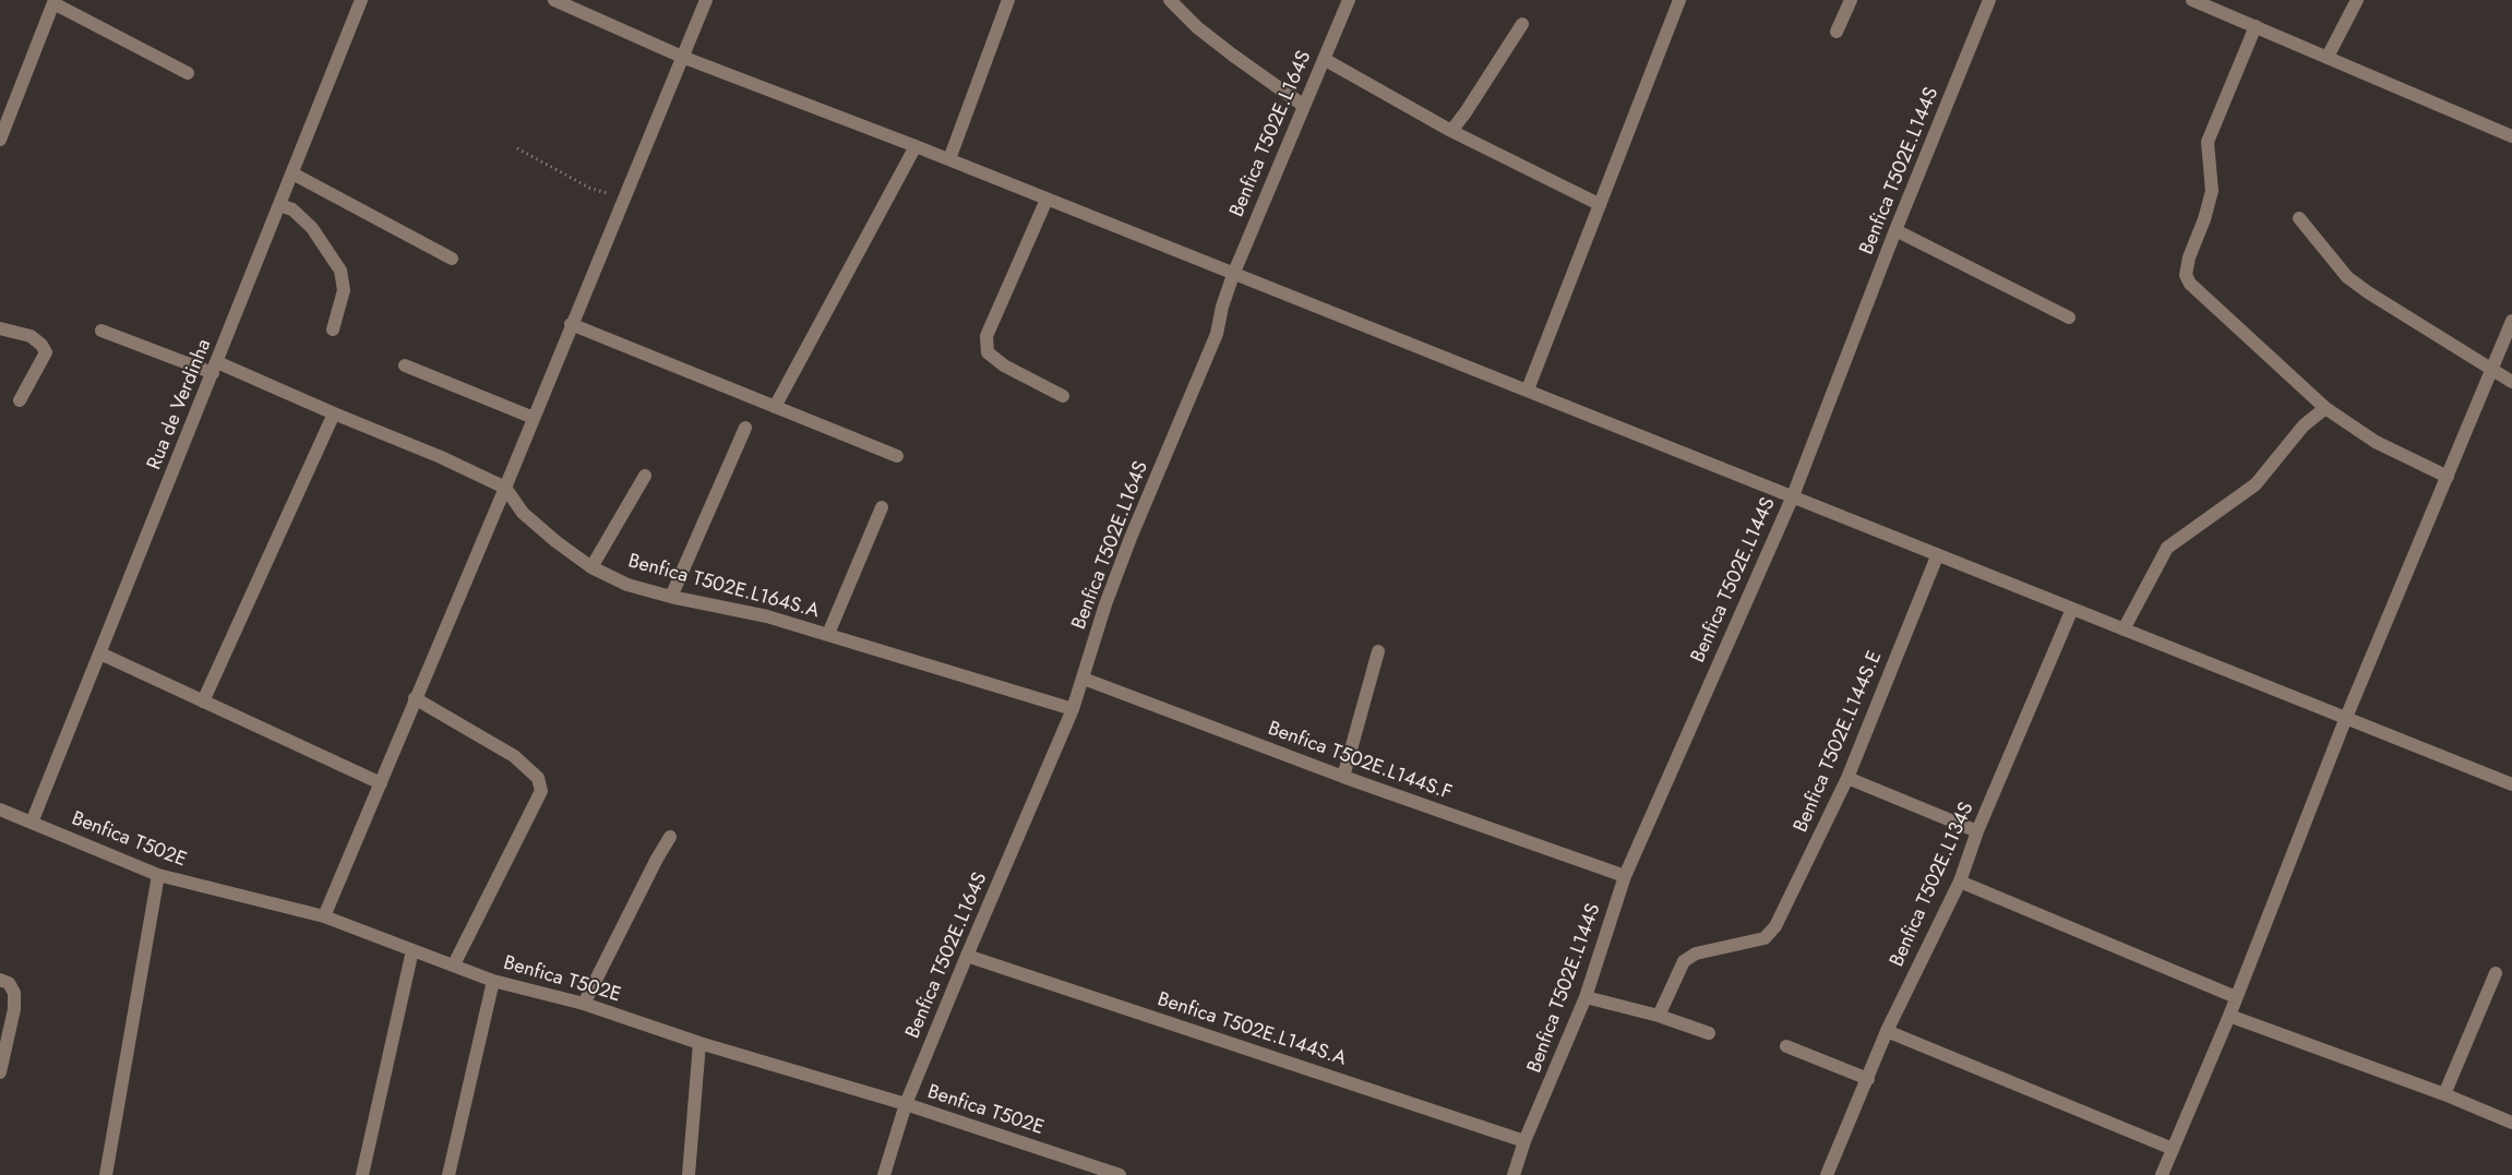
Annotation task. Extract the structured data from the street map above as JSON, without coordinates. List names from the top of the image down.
{
  "streets": {
    "street": [
      "Benfica T502E.L164S",
      "Benfica T502E.L144S",
      "Rua de Verdinha",
      "Benfica T502E.L164S.A",
      "Benfica T502E.L144S.E",
      "Benfica T502E.L144S.F",
      "Benfica T502E",
      "Benfica T502E.L134S",
      "Benfica T502E.L144S.A"
    ]
  },
  "crossings": [
    ["Benfica T502E.L164S", "Benfica T502E.L164S.A"],
    ["Benfica T502E.L164S", "Benfica T502E.L144S.F"],
    ["Benfica T502E.L164S", "Benfica T502E"],
    ["Benfica T502E.L164S", "Benfica T502E.L144S.A"],
    ["Benfica T502E.L144S", "Benfica T502E.L144S.F"],
    ["Benfica T502E.L144S", "Benfica T502E.L144S.A"],
    ["Rua de Verdinha", "Benfica T502E.L164S.A"],
    ["Rua de Verdinha", "Benfica T502E"]
  ]
}
